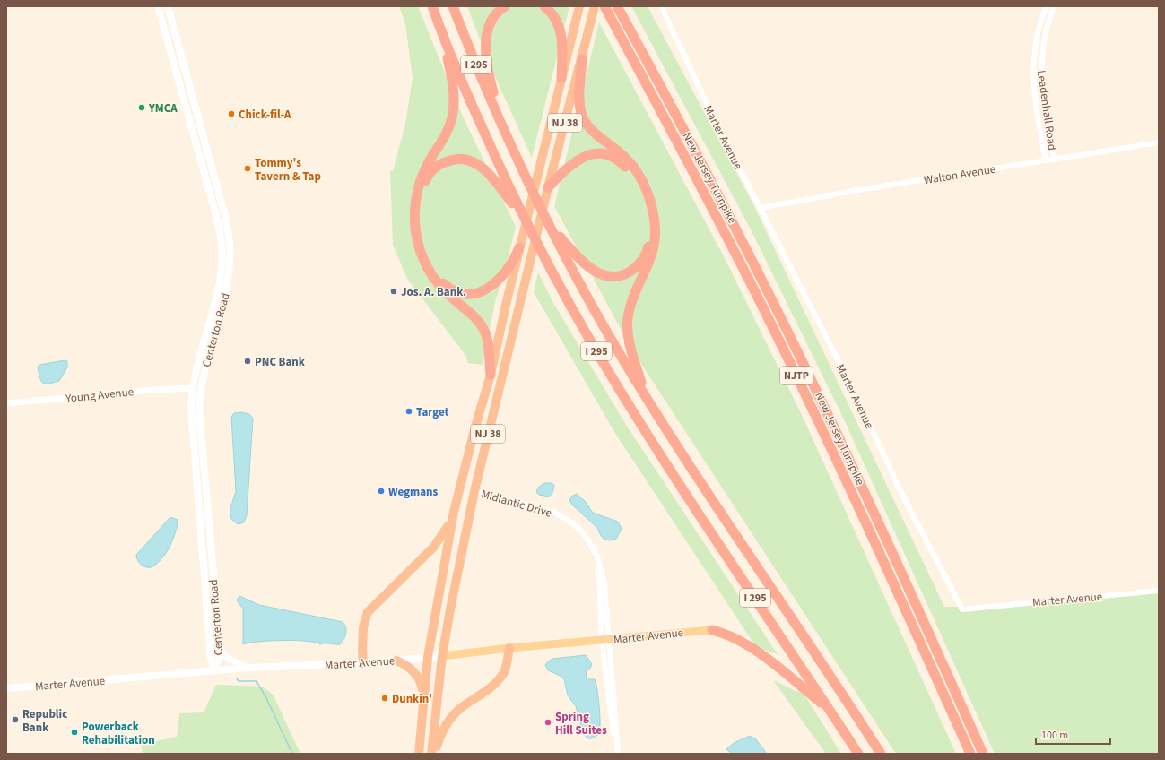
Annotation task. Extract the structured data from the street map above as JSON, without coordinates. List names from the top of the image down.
{
  "streets": {
    "highway": [
      "I 295",
      "NJ 38",
      "New Jersey Turnpike",
      "NJTP"
    ],
    "main road": ["Marter Avenue", "Centerton Road"],
    "street": [
      "Leadenhall Road",
      "Walton Avenue",
      "Young Avenue",
      "Midlantic Drive"
    ]
  },
  "crossings": [
    ["Leadenhall Road", "Walton Avenue"],
    ["NJ 38", "Marter Avenue"],
    ["NJ 38", "Midlantic Drive"],
    ["Marter Avenue", "Walton Avenue"],
    ["Marter Avenue", "Centerton Road"],
    ["Marter Avenue", "Midlantic Drive"],
    ["Centerton Road", "Young Avenue"]
  ],
  "places": [
    "YMCA",
    "Chick-fil-A",
    "Tommy's Tavern & Tap",
    "Jos. A. Bank.",
    "PNC Bank",
    "Target",
    "Wegmans",
    "Dunkin'",
    "Republic Bank",
    "Spring Hill Suites",
    "Powerback Rehabilitation"
  ],
  "scale_bar": "100 m"
}
